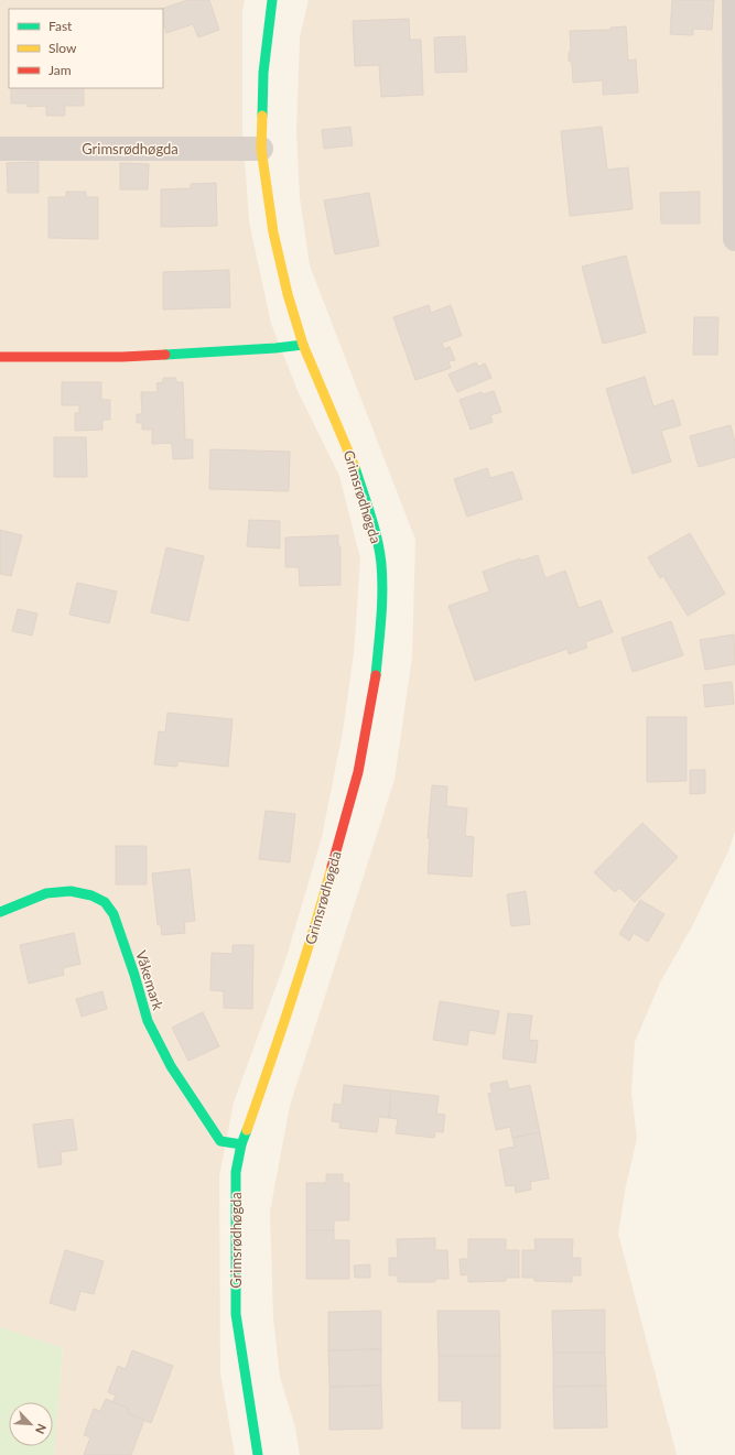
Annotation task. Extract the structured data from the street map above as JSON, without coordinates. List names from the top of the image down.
{
  "streets": {
    "main road": ["Grimsrødhøgda", "Våkemark"]
  },
  "crossings": [
    ["Grimsrødhøgda", "Våkemark"]
  ],
  "legend": ["Fast", "Slow", "Jam"],
  "north": "bottom right"
}
